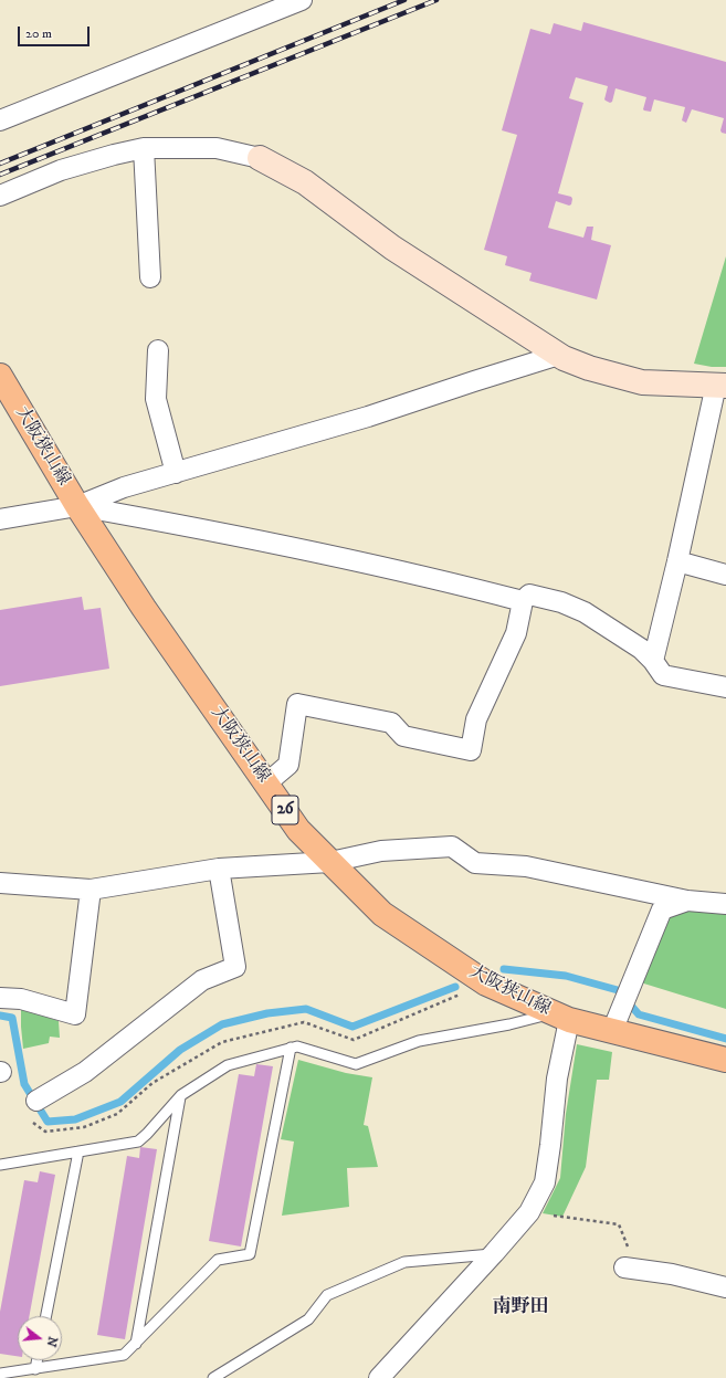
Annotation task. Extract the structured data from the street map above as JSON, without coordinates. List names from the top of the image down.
{
  "streets": {
    "main road": ["大阪狭山線", "26"]
  },
  "districts": ["南野田"],
  "scale_bar": "20 m",
  "north": "right"
}
